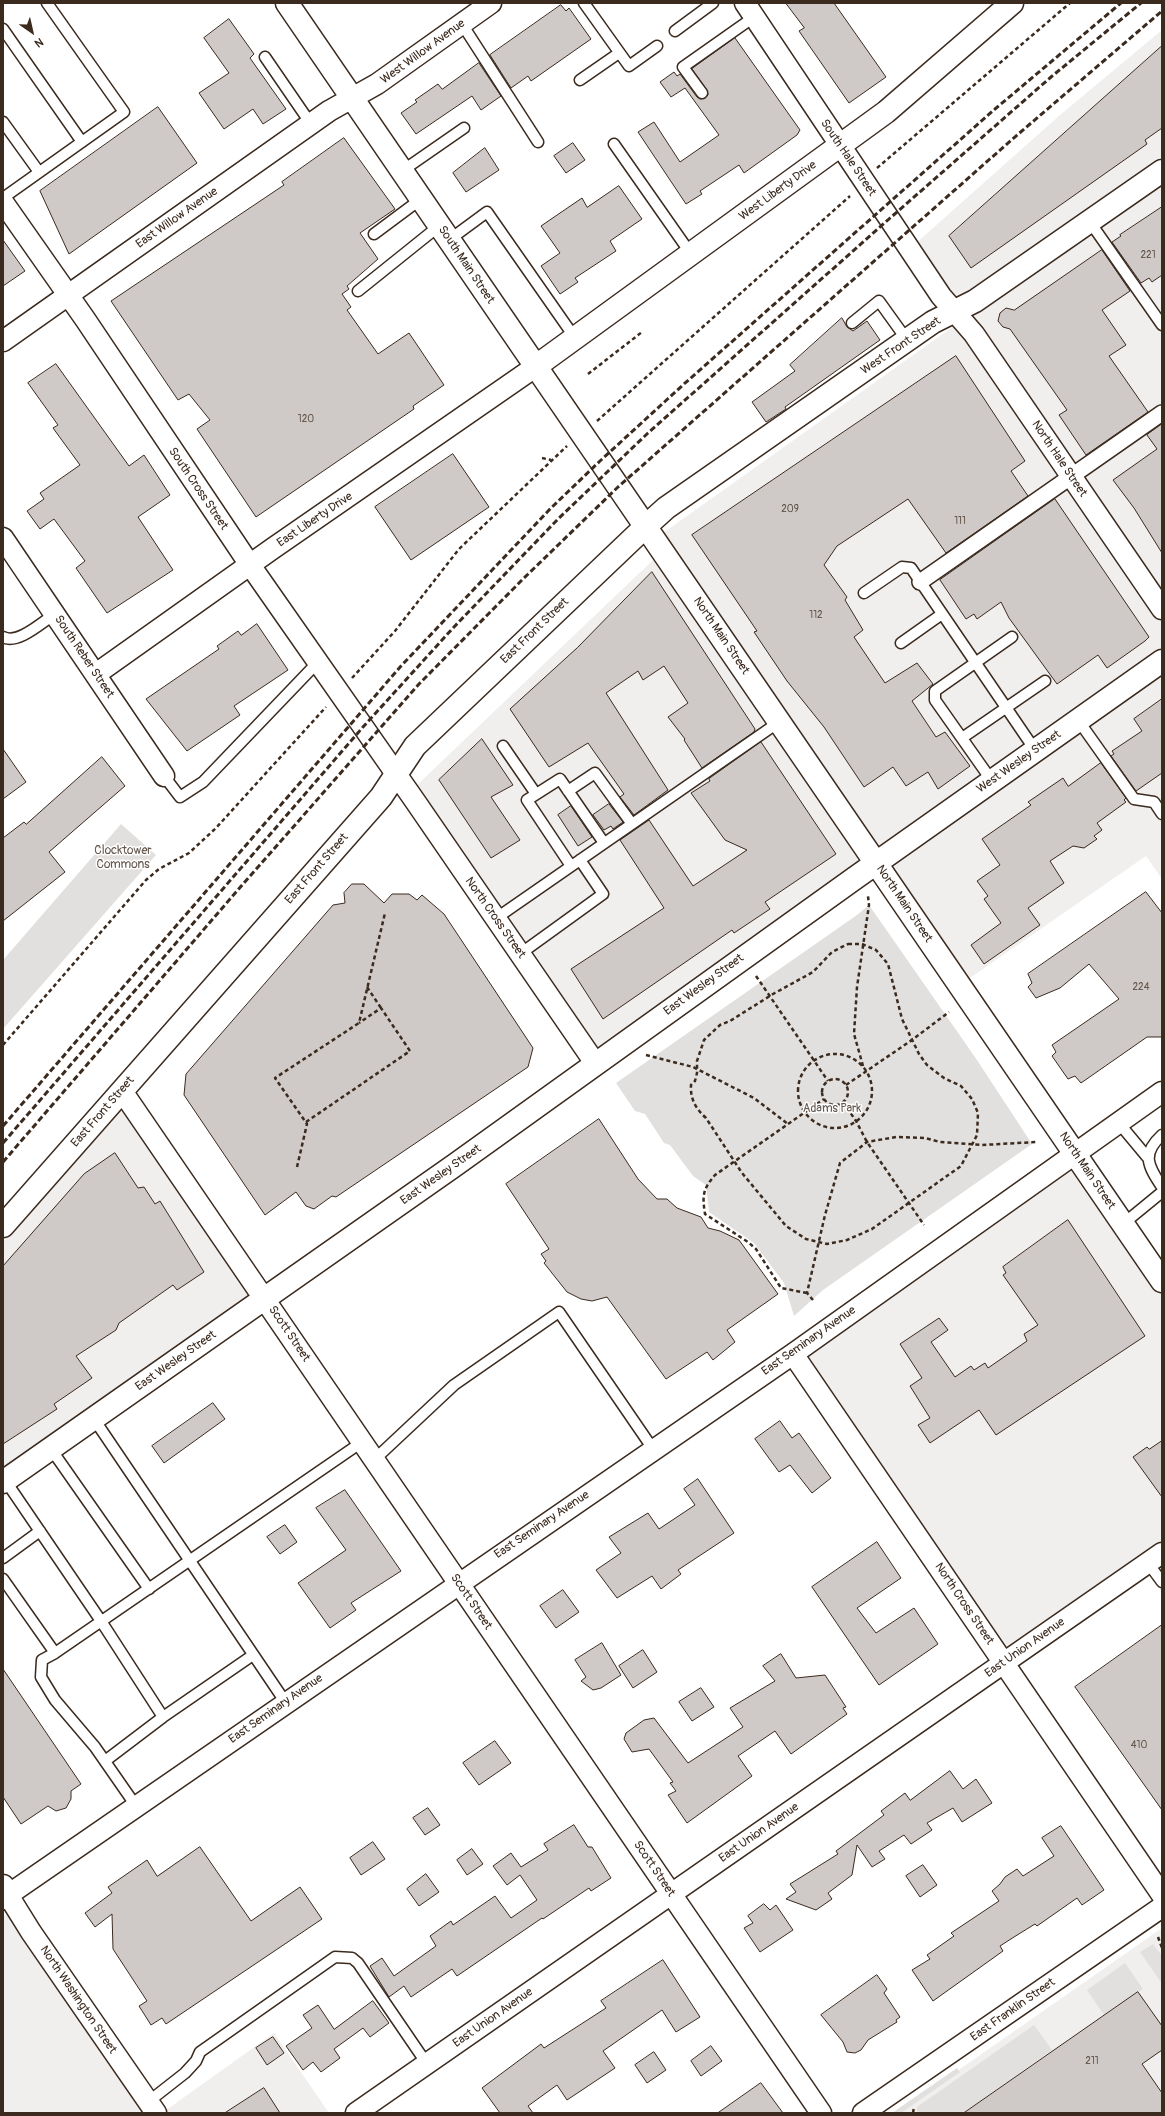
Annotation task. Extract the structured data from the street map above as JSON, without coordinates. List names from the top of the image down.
{
  "streets": {
    "street": [
      "West Willow Avenue",
      "South Hale Street",
      "West Liberty Drive",
      "East Willow Avenue",
      "South Main Street",
      "West Front Street",
      "North Hale Street",
      "South Cross Street",
      "East Liberty Drive",
      "East Front Street",
      "North Main Street",
      "South Reber Street",
      "West Wesley Street",
      "North Cross Street",
      "East Wesley Street",
      "Scott Street",
      "East Seminary Avenue",
      "East Union Avenue",
      "North Washington Street",
      "East Franklin Street"
    ]
  },
  "crossings": [
    ["West Willow Avenue", "East Willow Avenue"],
    ["West Willow Avenue", "South Main Street"],
    ["South Hale Street", "West Liberty Drive"],
    ["South Hale Street", "West Front Street"],
    ["South Hale Street", "North Hale Street"],
    ["West Liberty Drive", "South Main Street"],
    ["West Liberty Drive", "East Liberty Drive"],
    ["East Willow Avenue", "South Main Street"],
    ["East Willow Avenue", "South Cross Street"],
    ["South Main Street", "West Front Street"],
    ["South Main Street", "East Liberty Drive"],
    ["South Main Street", "East Front Street"],
    ["South Main Street", "North Main Street"],
    ["West Front Street", "North Hale Street"],
    ["West Front Street", "East Front Street"],
    ["West Front Street", "North Main Street"],
    ["South Cross Street", "East Liberty Drive"],
    ["South Cross Street", "East Front Street"],
    ["South Cross Street", "North Cross Street"],
    ["East Liberty Drive", "South Reber Street"],
    ["East Front Street", "North Main Street"],
    ["East Front Street", "North Cross Street"],
    ["East Front Street", "Scott Street"],
    ["North Main Street", "West Wesley Street"],
    ["North Main Street", "East Wesley Street"],
    ["North Main Street", "East Seminary Avenue"],
    ["West Wesley Street", "East Wesley Street"],
    ["North Cross Street", "East Wesley Street"],
    ["North Cross Street", "East Seminary Avenue"],
    ["North Cross Street", "East Union Avenue"],
    ["East Wesley Street", "Scott Street"],
    ["Scott Street", "East Seminary Avenue"],
    ["Scott Street", "East Union Avenue"],
    ["East Seminary Avenue", "North Washington Street"]
  ],
  "parks": ["Clocktower Commons", "Adams Park"],
  "house_numbers": [
    "221",
    "120",
    "209",
    "111",
    "112",
    "224",
    "410",
    "211"
  ],
  "north": "bottom right"
}
